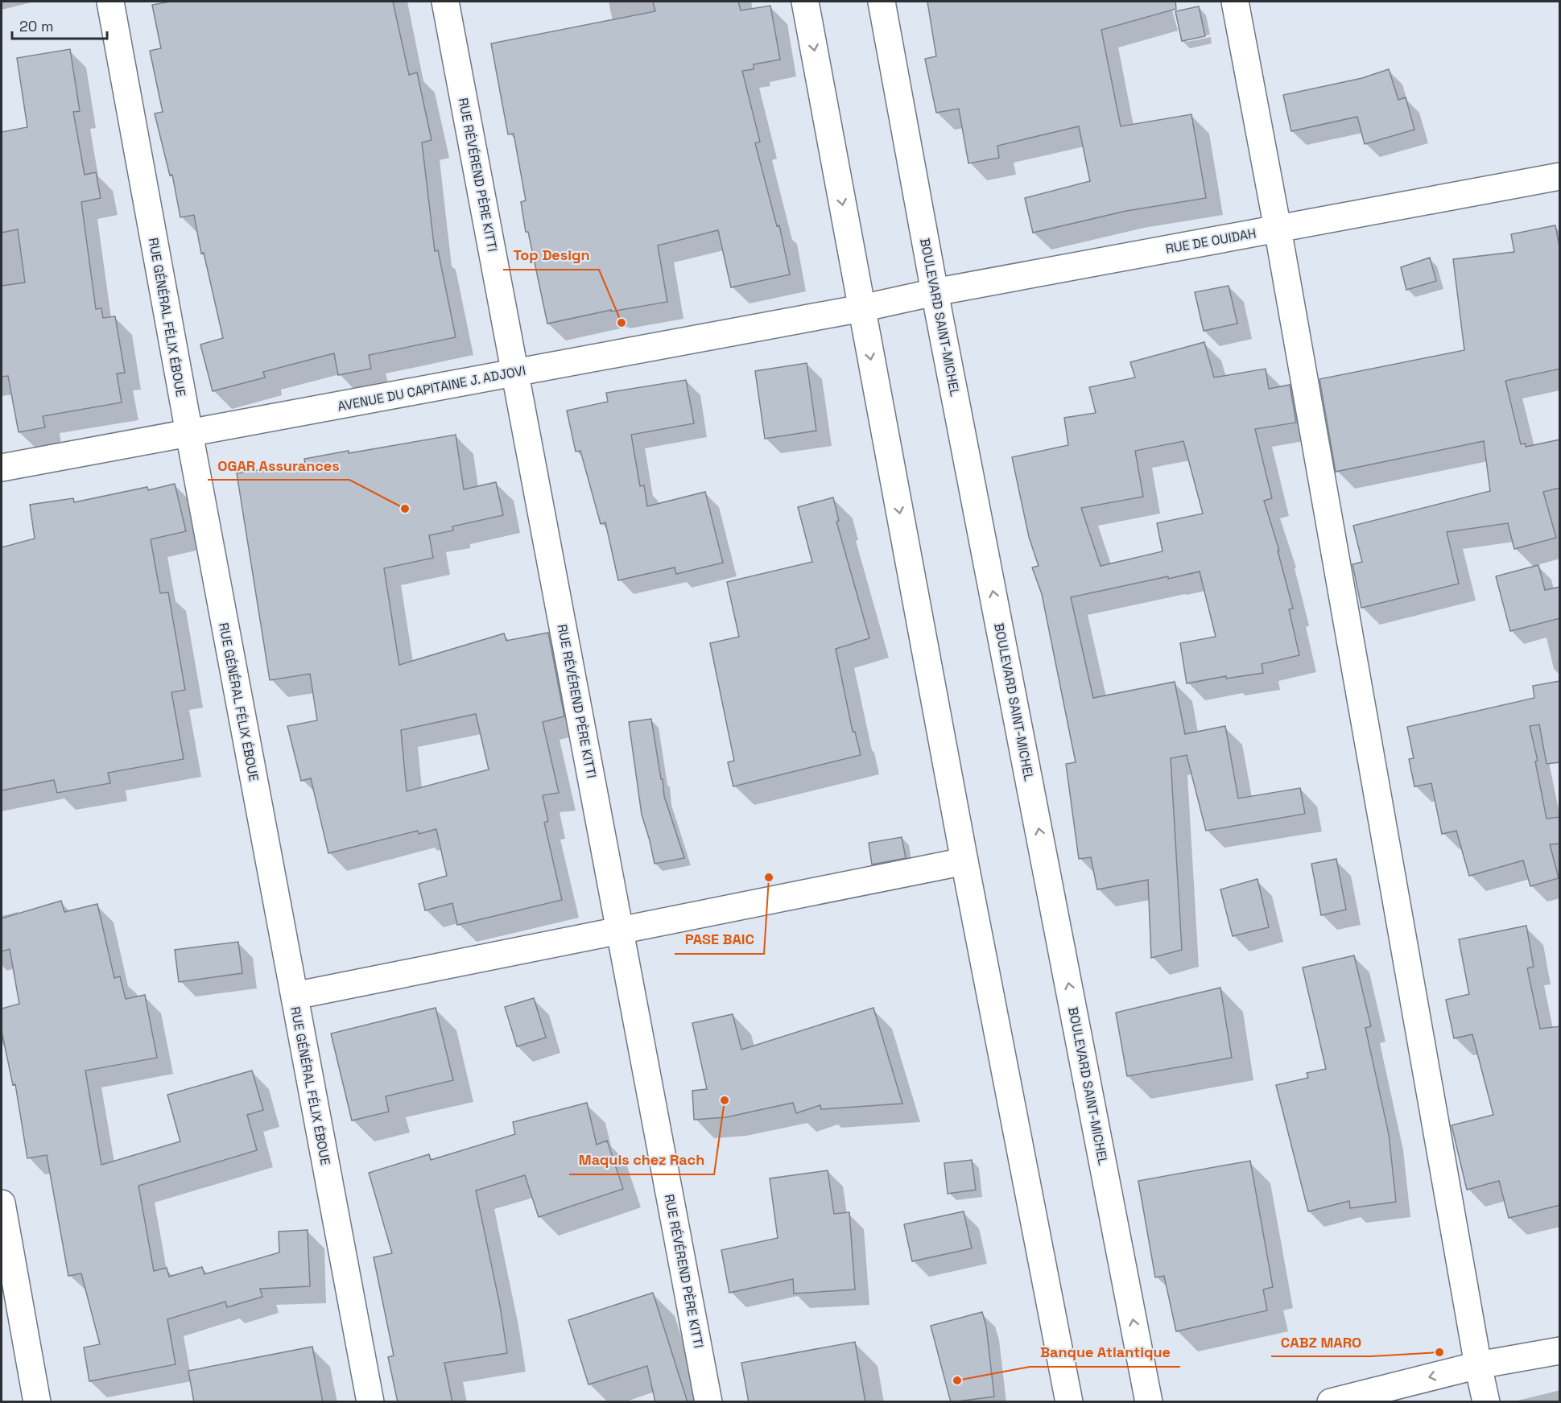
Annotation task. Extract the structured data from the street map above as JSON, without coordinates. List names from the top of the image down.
{
  "streets": {
    "main road": [
      "RUE RÉVÉREND PÈRE KITTI",
      "RUE DE OUIDAH",
      "RUE GÉNÉRAL FÉLIX ÉBOUE",
      "BOULEVARD SAINT-MICHEL",
      "AVENUE DU CAPITAINE J. ADJOVI"
    ]
  },
  "crossings": [
    ["RUE RÉVÉREND PÈRE KITTI", "AVENUE DU CAPITAINE J. ADJOVI"],
    ["RUE DE OUIDAH", "BOULEVARD SAINT-MICHEL"],
    ["RUE DE OUIDAH", "AVENUE DU CAPITAINE J. ADJOVI"],
    ["RUE GÉNÉRAL FÉLIX ÉBOUE", "AVENUE DU CAPITAINE J. ADJOVI"]
  ],
  "places": [
    "Top Design",
    "OGAR Assurances",
    "PASE BAIC",
    "Maquis chez Rach",
    "CABZ MARO",
    "Banque Atlantique"
  ],
  "scale_bar": "20 m"
}
